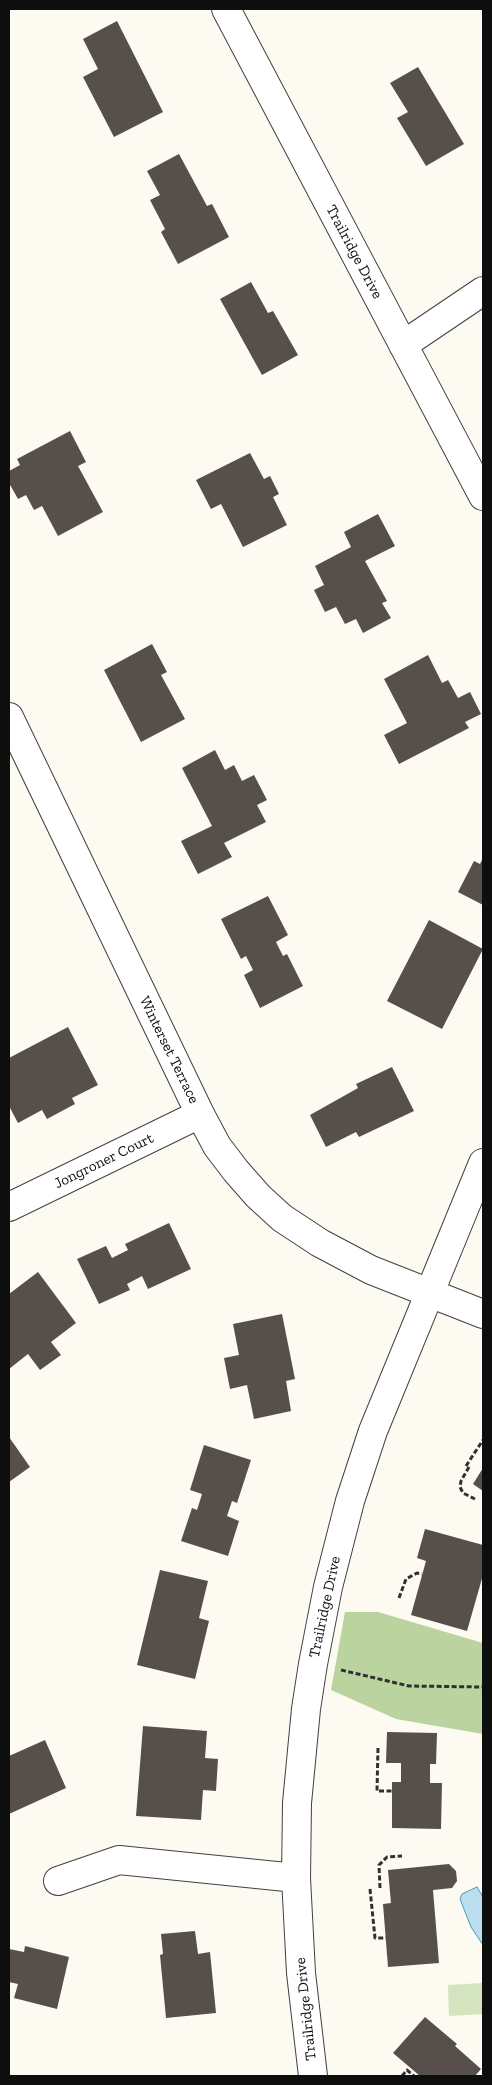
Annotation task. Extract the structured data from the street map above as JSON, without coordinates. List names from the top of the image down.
{
  "streets": {
    "street": ["Trailridge Drive", "Winterset Terrace", "Jongroner Court"]
  },
  "crossings": [
    ["Trailridge Drive", "Winterset Terrace"],
    ["Winterset Terrace", "Jongroner Court"]
  ]
}
